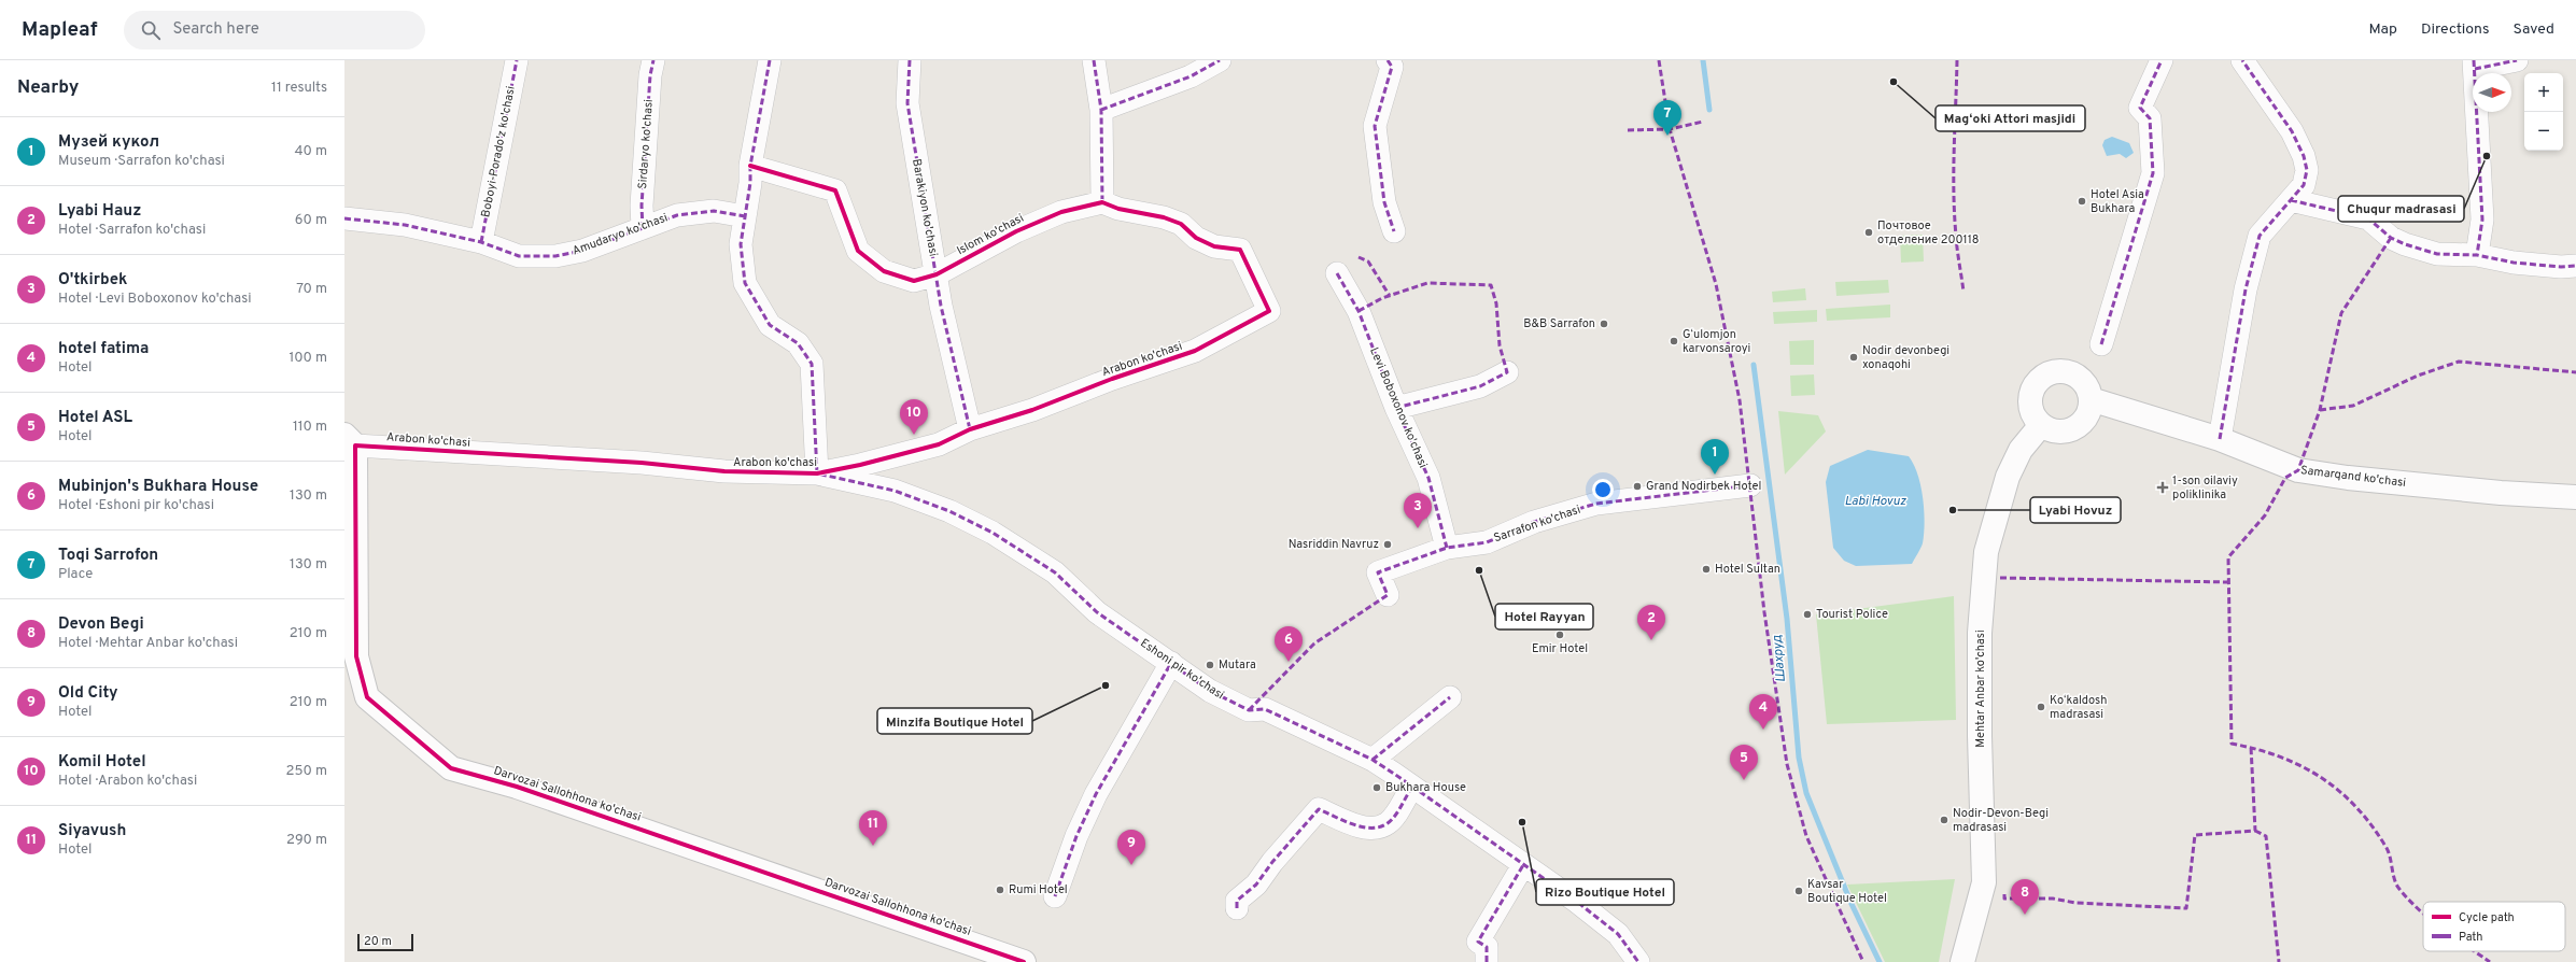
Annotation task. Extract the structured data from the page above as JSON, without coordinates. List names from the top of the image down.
{
  "streets": {
    "street": [
      "Sirdaryo ko'chasi",
      "Boboyi-Porado'z ko'chasi",
      "Barakiyon ko'chasi",
      "Amudaryo ko'chasi",
      "Islom ko'chasi",
      "Arabon ko'chasi",
      "Levi Boboxonov ko'chasi",
      "Samarqand ko'chasi",
      "Sarrafon ko'chasi",
      "Eshoni pir ko'chasi",
      "Mehtar Anbar ko'chasi",
      "Darvozai Sallohhona ko'chasi"
    ]
  },
  "crossings": [
    ["Sirdaryo ko'chasi", "Amudaryo ko'chasi"],
    ["Boboyi-Porado'z ko'chasi", "Amudaryo ko'chasi"],
    ["Barakiyon ko'chasi", "Islom ko'chasi"],
    ["Barakiyon ko'chasi", "Arabon ko'chasi"],
    ["Islom ko'chasi", "Arabon ko'chasi"],
    ["Arabon ko'chasi", "Eshoni pir ko'chasi"],
    ["Arabon ko'chasi", "Darvozai Sallohhona ko'chasi"],
    ["Levi Boboxonov ko'chasi", "Sarrafon ko'chasi"],
    ["Samarqand ko'chasi", "Mehtar Anbar ko'chasi"]
  ],
  "water": ["Labi Hovuz", "Шахруд"],
  "places": {
    "other": [
      "Magʻoki Attori masjidi",
      "Chuqur madrasasi",
      "Hotel Asia Bukhara",
      "Почтовое отделение 200118",
      "B&B Sarrafon",
      "Gʻulomjon karvonsaroyi",
      "Nodir devonbegi xonaqohi",
      "Grand Nodirbek Hotel",
      "Lyabi Hovuz",
      "Nasriddin Navruz",
      "Hotel Sultan",
      "Hotel Rayyan",
      "Tourist Police",
      "Emir Hotel",
      "Mutara",
      "Minzifa Boutique Hotel",
      "Koʻkaldosh madrasasi",
      "Bukhara House",
      "Nodir-Devon-Begi madrasasi",
      "Rizo Boutique Hotel",
      "Rumi Hotel",
      "Kavsar Boutique Hotel"
    ],
    "health": ["1-son oilaviy poliklinika"]
  },
  "legend": ["Cycle path", "Path"],
  "scale_bar": "20 m",
  "north": "right",
  "page": {
    "header": "Mapleaf",
    "search": "Search here",
    "nav": ["Map", "Directions", "Saved"],
    "heading": ["Nearby", "11 results"],
    "map_buttons": ["+", "−"],
    "pins": [
      "7",
      "10",
      "1",
      "3",
      "2",
      "6",
      "4",
      "5",
      "11",
      "9",
      "8"
    ],
    "list": [
      {
        "mark": "1",
        "name": "Музей кукол",
        "note": "Museum · Sarrafon ko'chasi",
        "value": "40 m"
      },
      {
        "mark": "2",
        "name": "Lyabi Hauz",
        "note": "Hotel · Sarrafon ko'chasi",
        "value": "60 m"
      },
      {
        "mark": "3",
        "name": "O'tkirbek",
        "note": "Hotel · Levi Boboxonov ko'chasi",
        "value": "70 m"
      },
      {
        "mark": "4",
        "name": "hotel fatima",
        "note": "Hotel",
        "value": "100 m"
      },
      {
        "mark": "5",
        "name": "Hotel ASL",
        "note": "Hotel",
        "value": "110 m"
      },
      {
        "mark": "6",
        "name": "Mubinjon's Bukhara House",
        "note": "Hotel · Eshoni pir ko'chasi",
        "value": "130 m"
      },
      {
        "mark": "7",
        "name": "Toqi Sarrofon",
        "note": "Place",
        "value": "130 m"
      },
      {
        "mark": "8",
        "name": "Devon Begi",
        "note": "Hotel · Mehtar Anbar ko'chasi",
        "value": "210 m"
      },
      {
        "mark": "9",
        "name": "Old City",
        "note": "Hotel",
        "value": "210 m"
      },
      {
        "mark": "10",
        "name": "Komil Hotel",
        "note": "Hotel · Arabon ko'chasi",
        "value": "250 m"
      },
      {
        "mark": "11",
        "name": "Siyavush",
        "note": "Hotel",
        "value": "290 m"
      }
    ],
    "scale": "20 m"
  }
}
